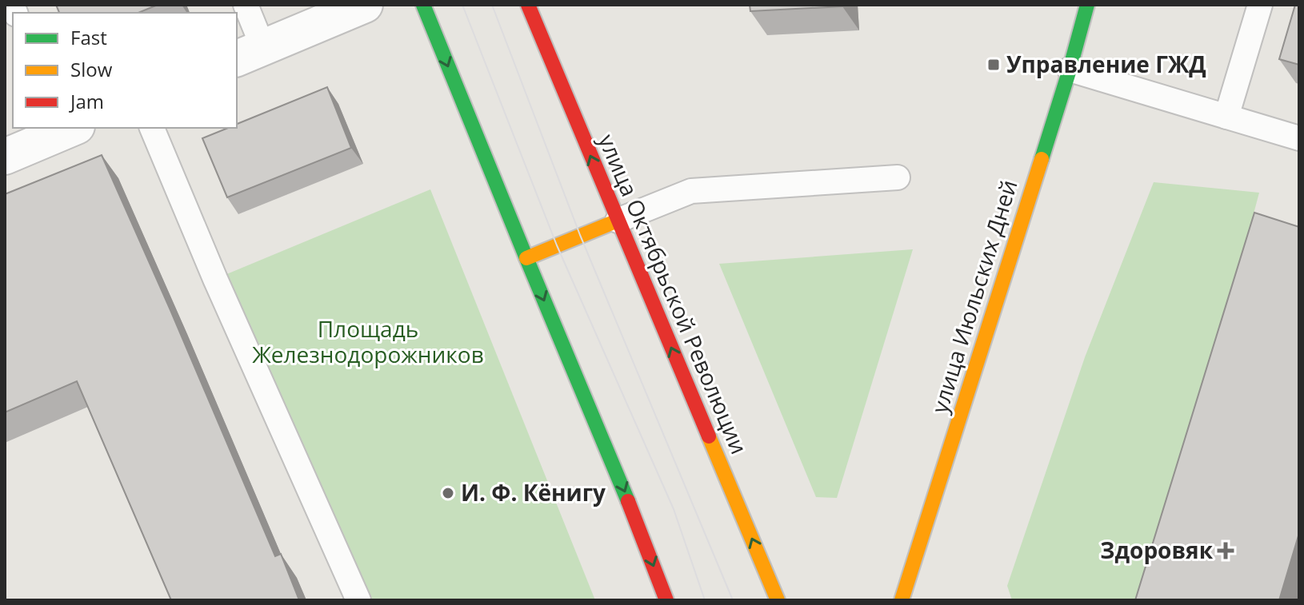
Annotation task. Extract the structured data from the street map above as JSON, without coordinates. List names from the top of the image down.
{
  "streets": {
    "main road": ["улица Октябрьской Революции", "улица Июльских Дней"]
  },
  "parks": ["Площадь Железнодорожников"],
  "places": {
    "transit": ["Управление ГЖД"],
    "other": ["И. Ф. Кёнигу"],
    "health": ["Здоровяк"]
  },
  "legend": ["Fast", "Slow", "Jam"]
}
